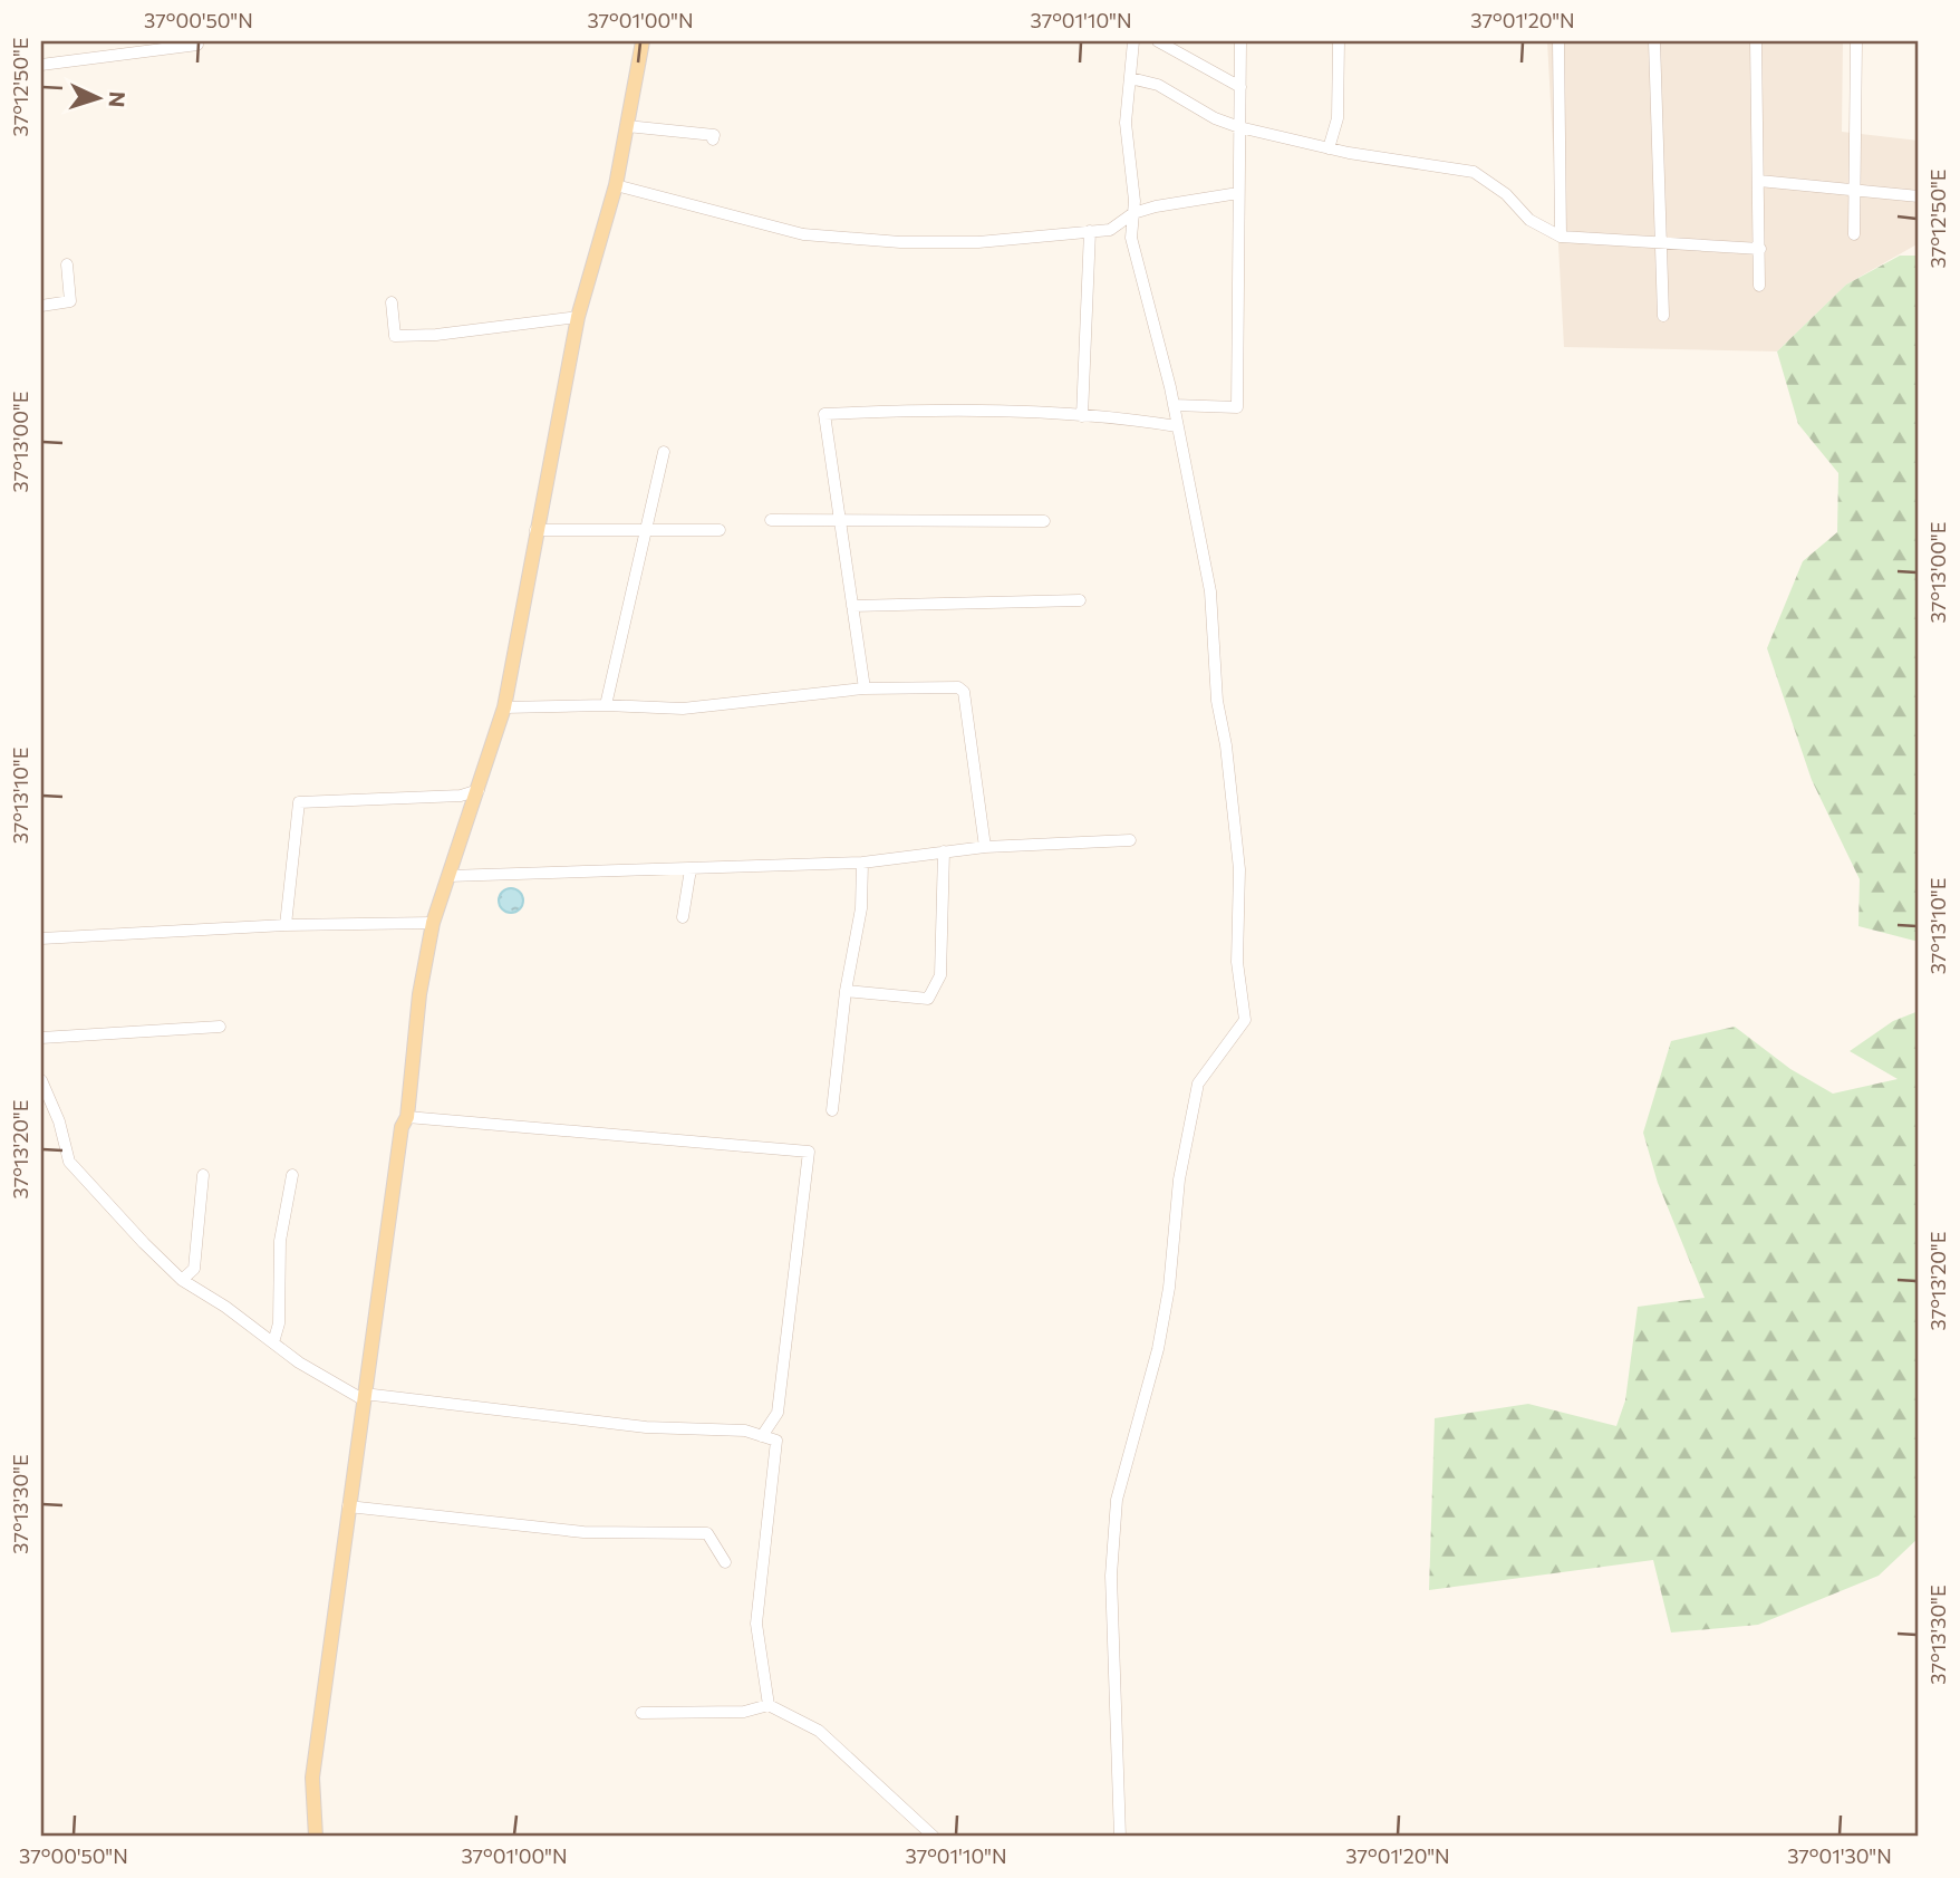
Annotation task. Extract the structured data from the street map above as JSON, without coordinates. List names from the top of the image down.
{
  "north": "right",
  "coordinates": [
    "37°00'50\"N",
    "37°01'00\"N",
    "37°01'10\"N",
    "37°01'20\"N",
    "37°12'50\"E",
    "37°13'00\"E",
    "37°13'10\"E",
    "37°13'20\"E",
    "37°13'30\"E",
    "37°01'30\"N"
  ]
}
